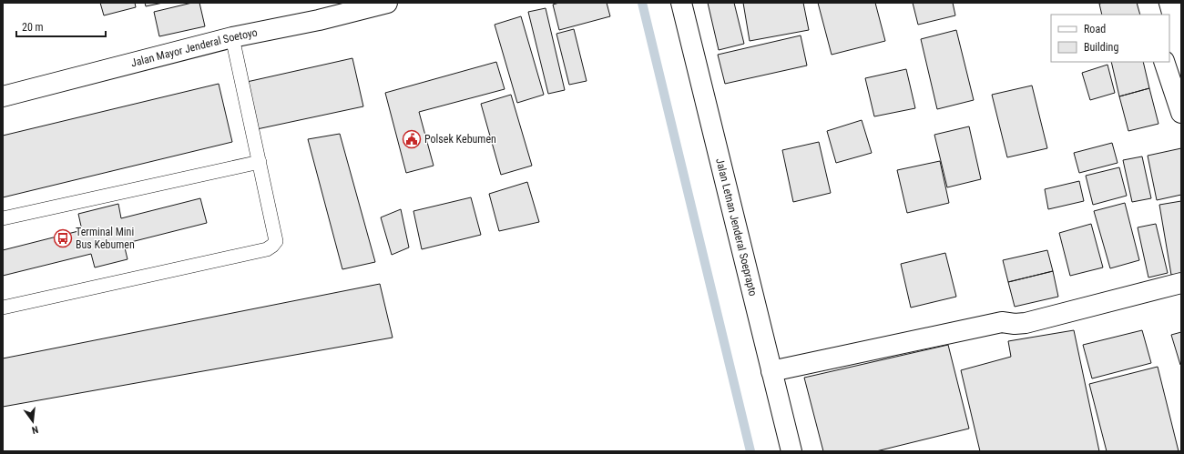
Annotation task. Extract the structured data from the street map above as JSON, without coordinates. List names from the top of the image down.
{
  "streets": {
    "street": ["Jalan Mayor Jenderal Soetoyo", "Jalan Letnan Jenderal Soeprapto"]
  },
  "places": {
    "public building": ["Polsek Kebumen"],
    "bus stop": ["Terminal Mini Bus Kebumen"]
  },
  "legend": ["Road", "Building"],
  "scale_bar": "20 m",
  "north": "bottom"
}
